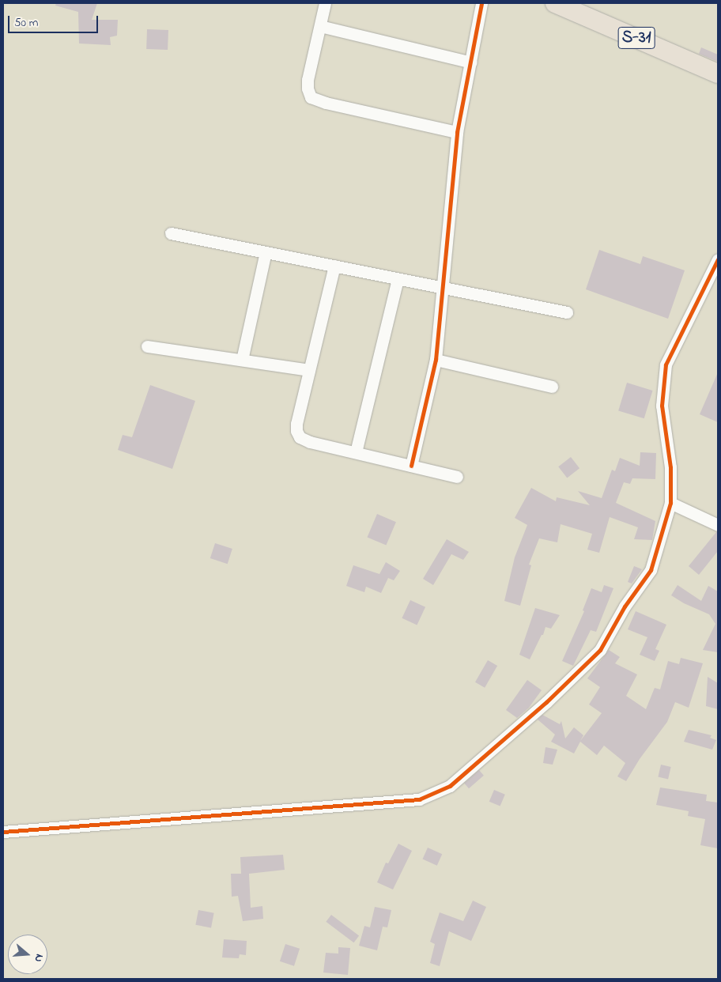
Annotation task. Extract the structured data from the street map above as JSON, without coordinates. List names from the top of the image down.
{
  "streets": {
    "main road": ["S-31"]
  },
  "scale_bar": "50 m",
  "north": "right"
}
